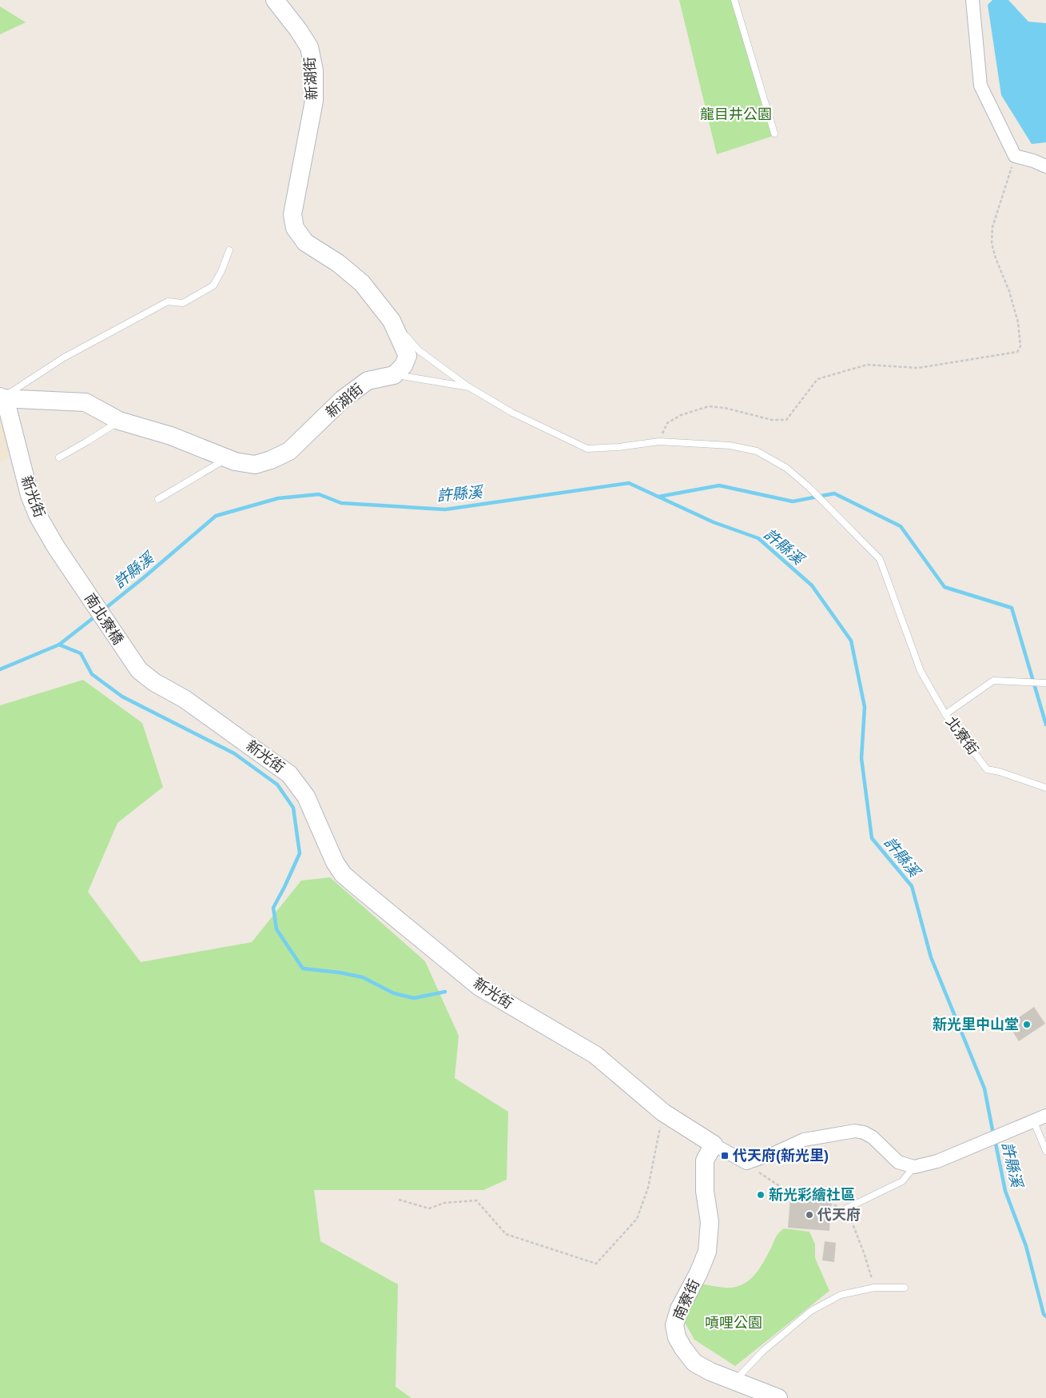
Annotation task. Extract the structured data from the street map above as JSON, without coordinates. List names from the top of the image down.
{
  "streets": {
    "street": [
      "新湖街",
      "新光街",
      "南北寮橋",
      "南寮街"
    ],
    "lane": ["北寮街"]
  },
  "crossings": [
    ["新湖街", "新光街"],
    ["新湖街", "北寮街"],
    ["新光街", "南北寮橋"],
    ["新光街", "南寮街"]
  ],
  "water": ["許縣溪"],
  "parks": ["龍目井公園", "嗊哩公園"],
  "places": {
    "other": ["新光里中山堂", "新光彩繪社區", "代天府"],
    "transit": ["代天府(新光里)"]
  }
}
